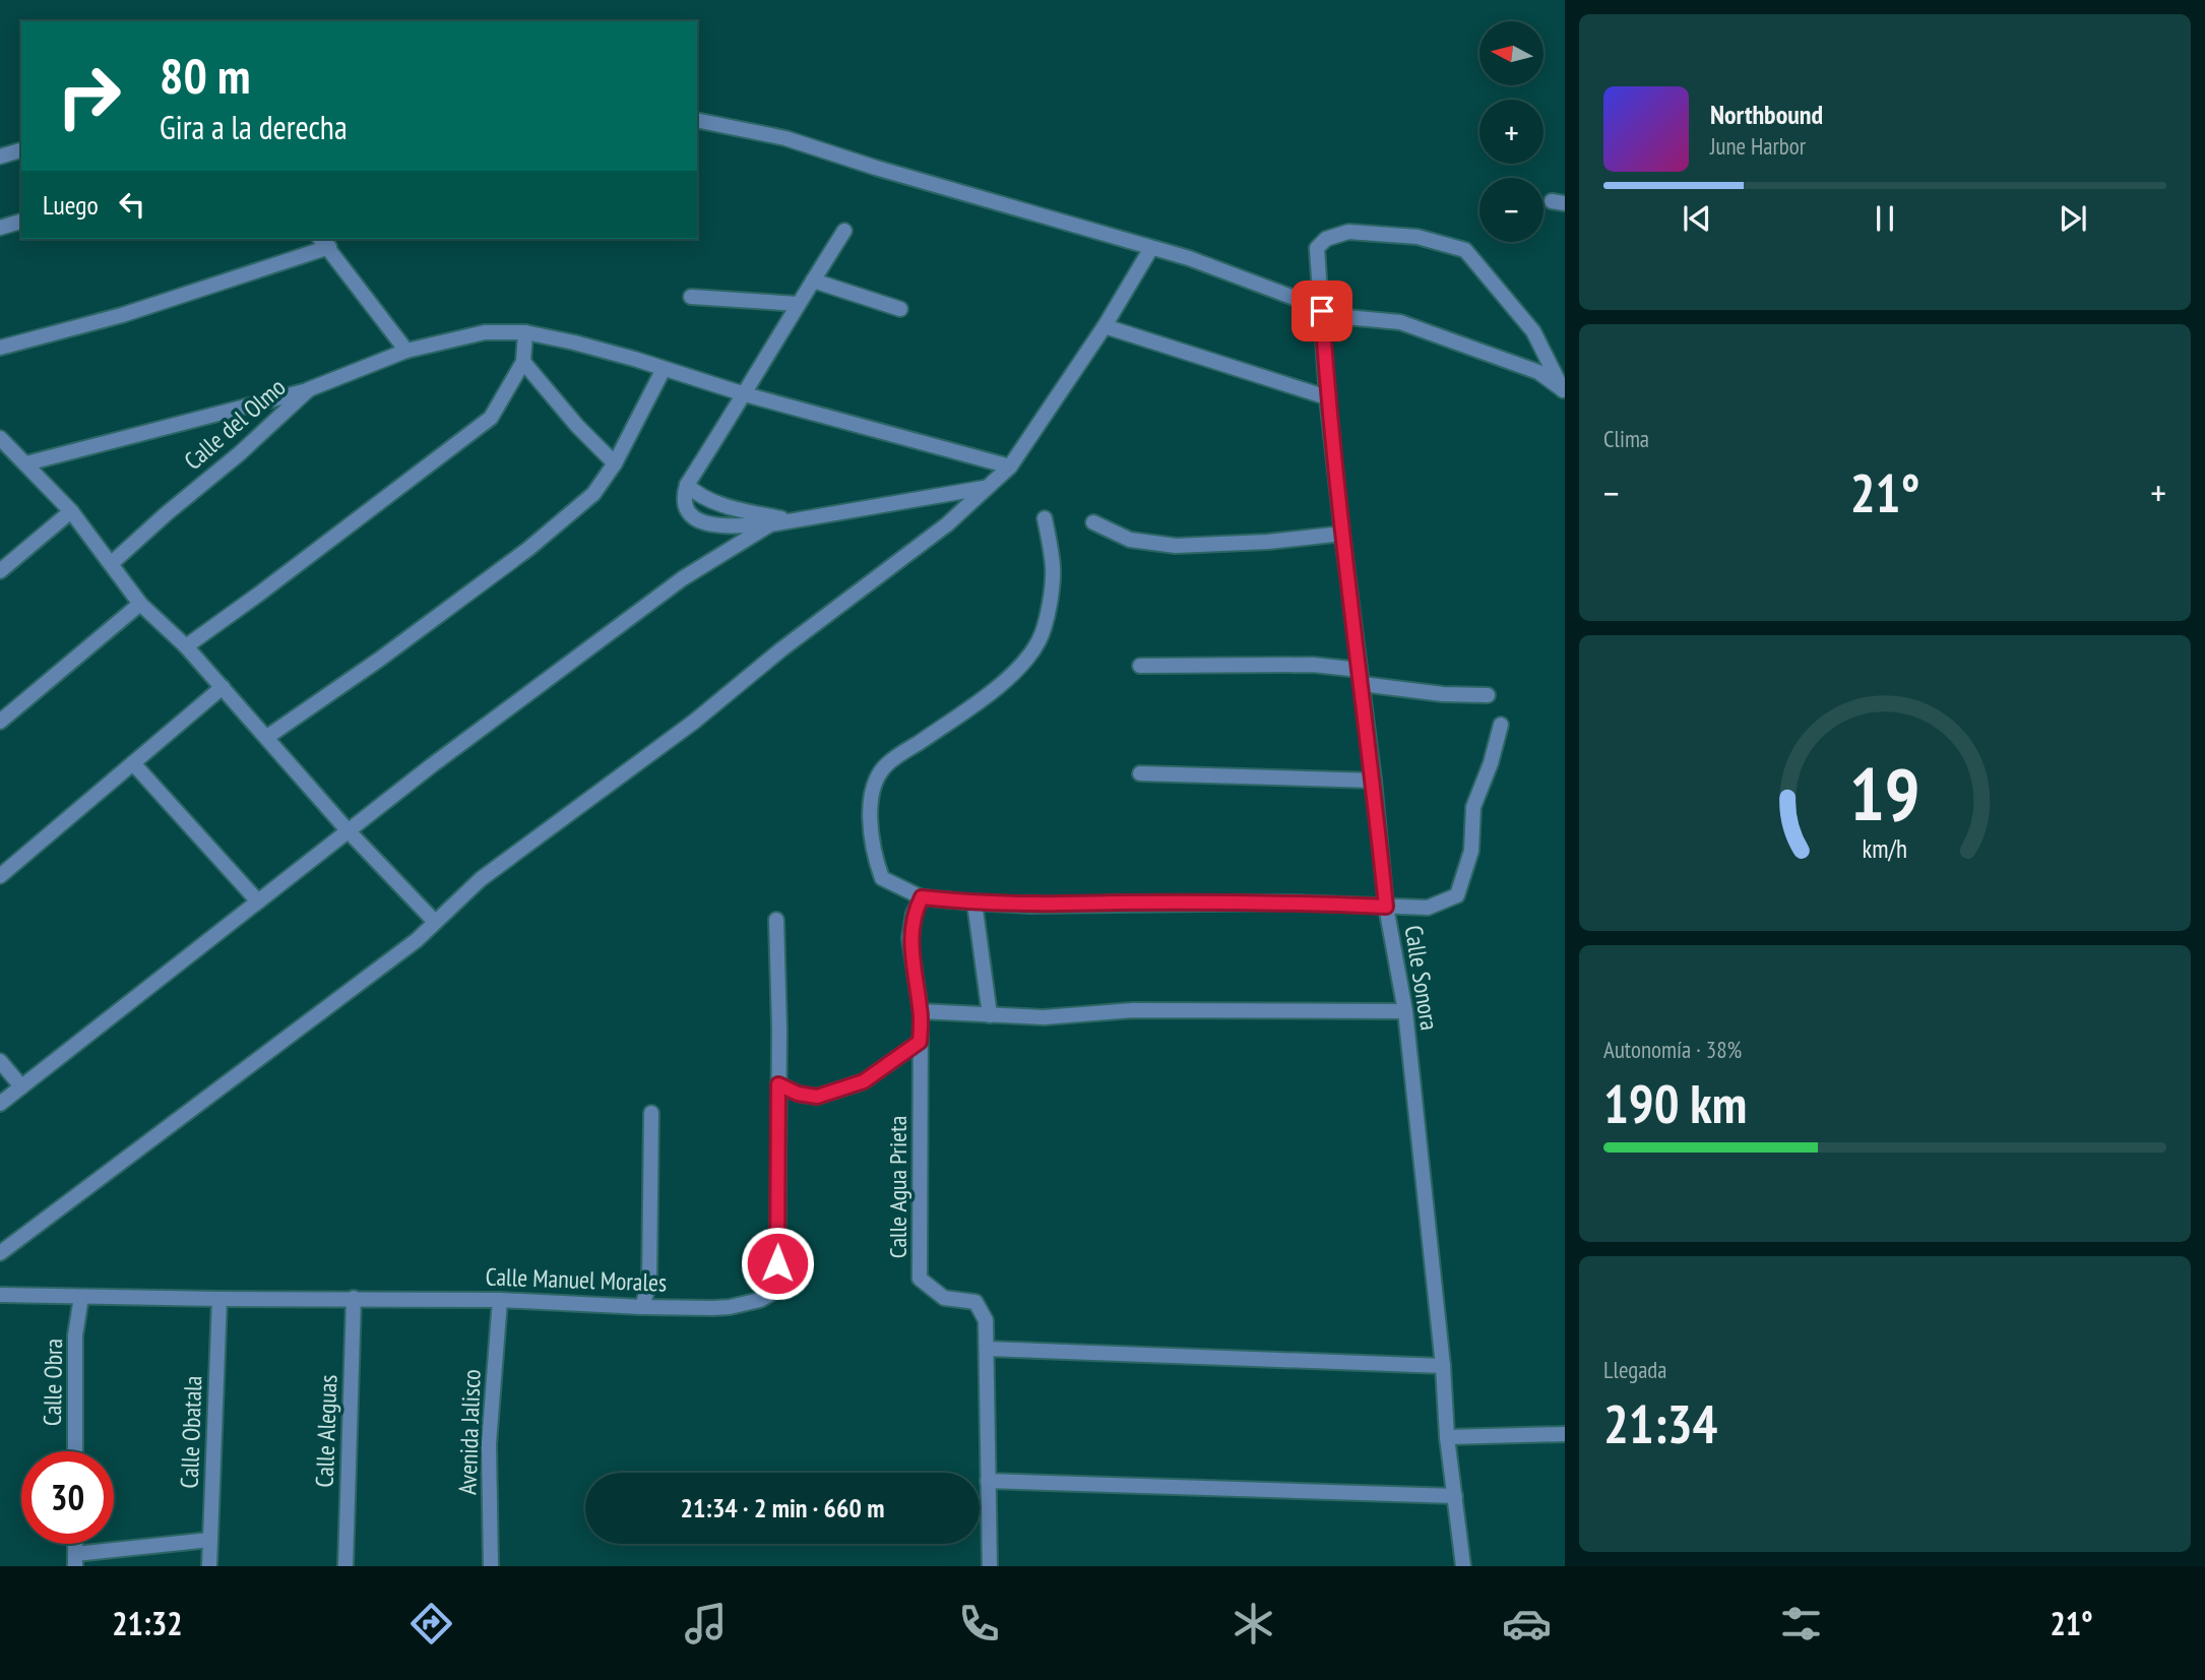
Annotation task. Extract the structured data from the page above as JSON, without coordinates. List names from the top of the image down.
{
  "streets": {
    "street": [
      "Calle del Olmo",
      "Calle Sonora",
      "Calle Agua Prieta",
      "Calle Manuel Morales",
      "Calle Obra",
      "Calle Aleguas",
      "Calle Obatala",
      "Avenida Jalisco"
    ]
  },
  "crossings": [
    ["Calle Manuel Morales", "Calle Obra"],
    ["Calle Manuel Morales", "Calle Aleguas"],
    ["Calle Manuel Morales", "Calle Obatala"],
    ["Calle Manuel Morales", "Avenida Jalisco"]
  ],
  "north": "left",
  "page": {
    "map_buttons": ["+", "−"],
    "turn": ["80 m", "Gira a la derecha"],
    "song": ["Northbound", "June Harbor"],
    "then": "Luego",
    "tile": [
      "Clima",
      ["Autonomía · 38%", "190 km"],
      ["Llegada", "21:34"]
    ],
    "heat": ["−", "21°", "+"],
    "limit": "30",
    "trip": "21:34 · 2 min · 660 m",
    "tabs": ["21:32", "21°"],
    "gauge": ["19", "km/h"]
  }
}
